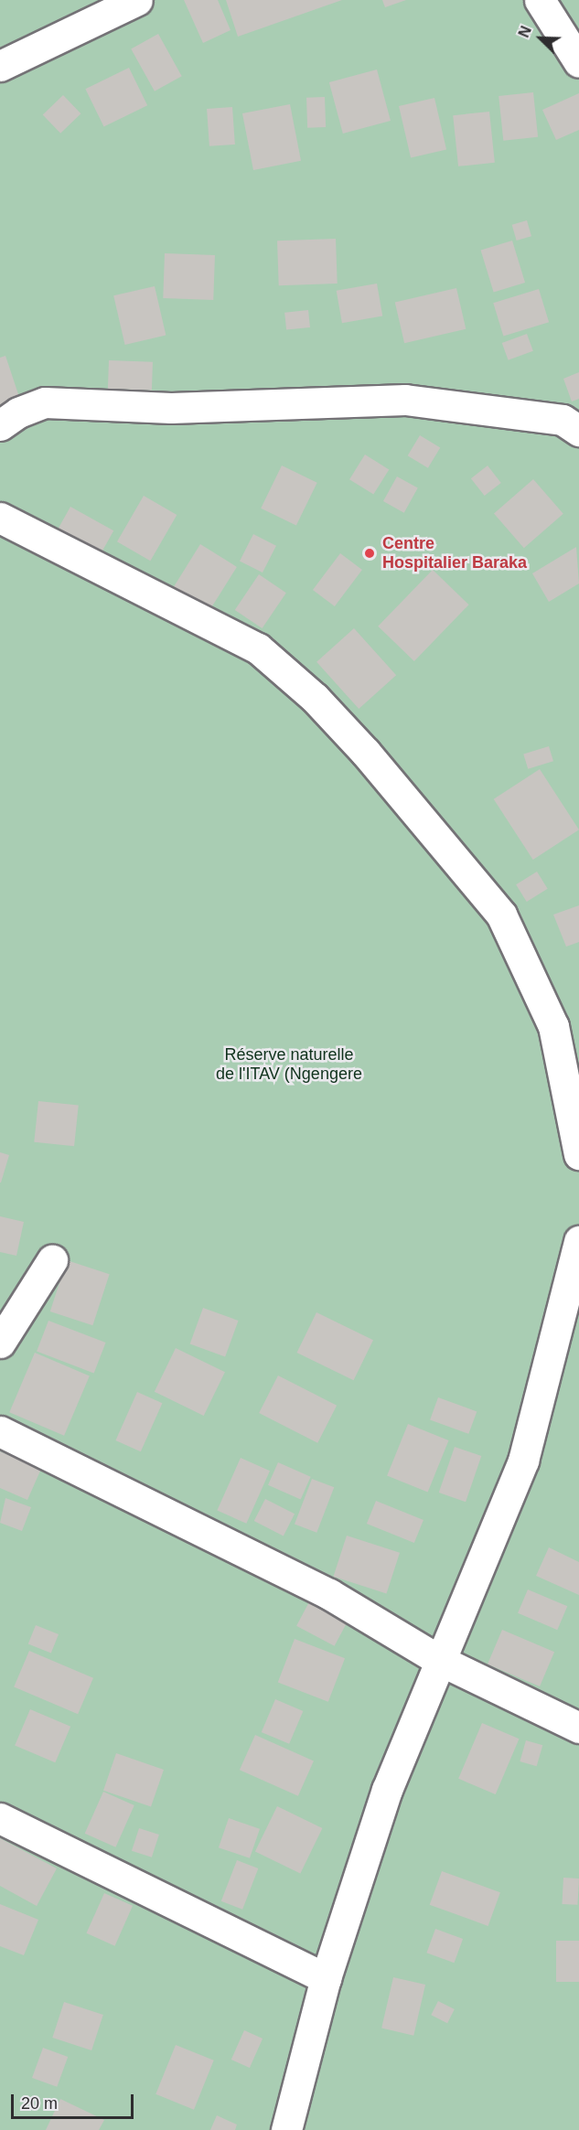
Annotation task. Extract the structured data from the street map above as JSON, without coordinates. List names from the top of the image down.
{
  "parks": ["Réserve naturelle de l'ITAV (Ngengere"],
  "places": ["Centre Hospitalier Baraka"],
  "scale_bar": "20 m",
  "north": "top left"
}
